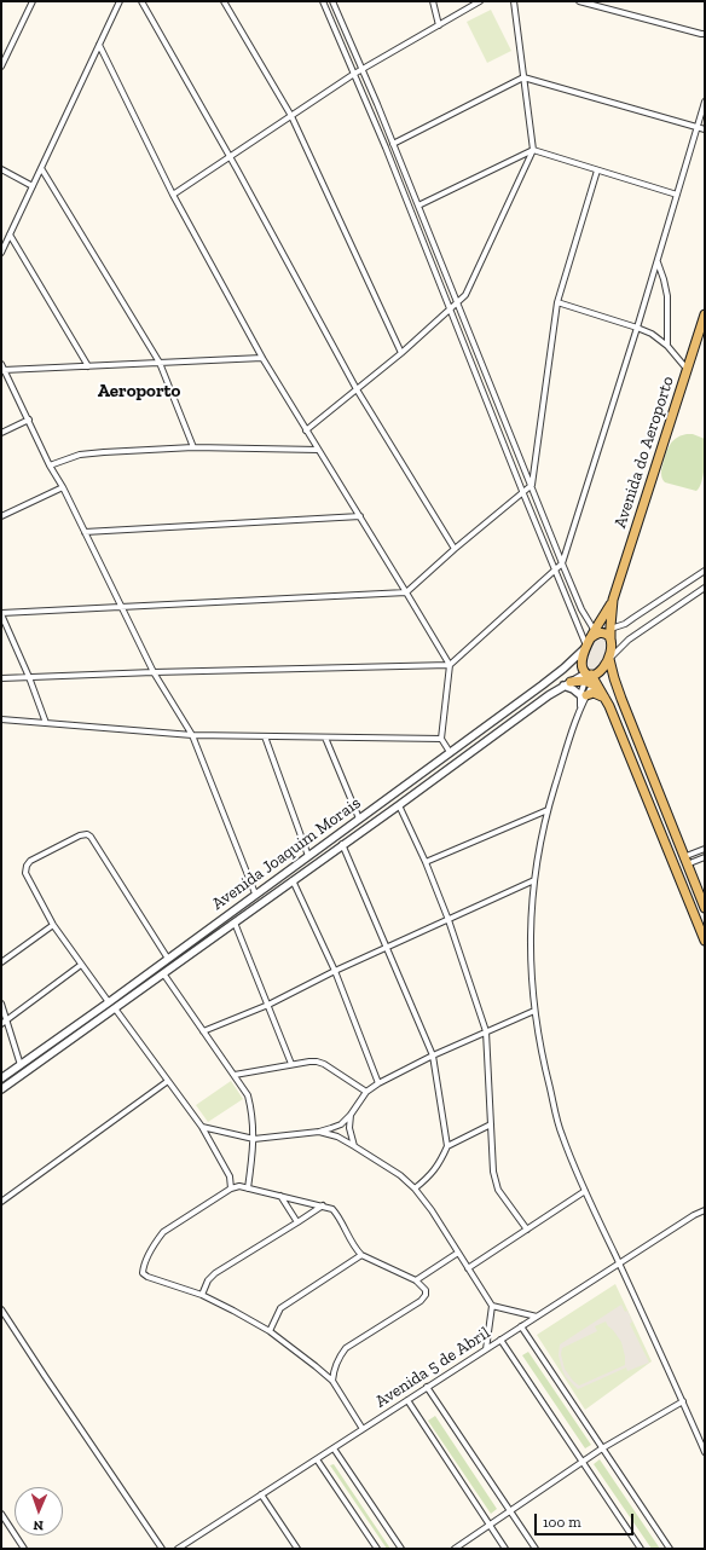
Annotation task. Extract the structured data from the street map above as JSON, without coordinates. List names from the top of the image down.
{
  "streets": {
    "main road": ["Avenida do Aeroporto"],
    "street": ["Avenida Joaquim Morais", "Avenida 5 de Abril"]
  },
  "districts": ["Aeroporto"],
  "scale_bar": "100 m",
  "north": "bottom"
}
